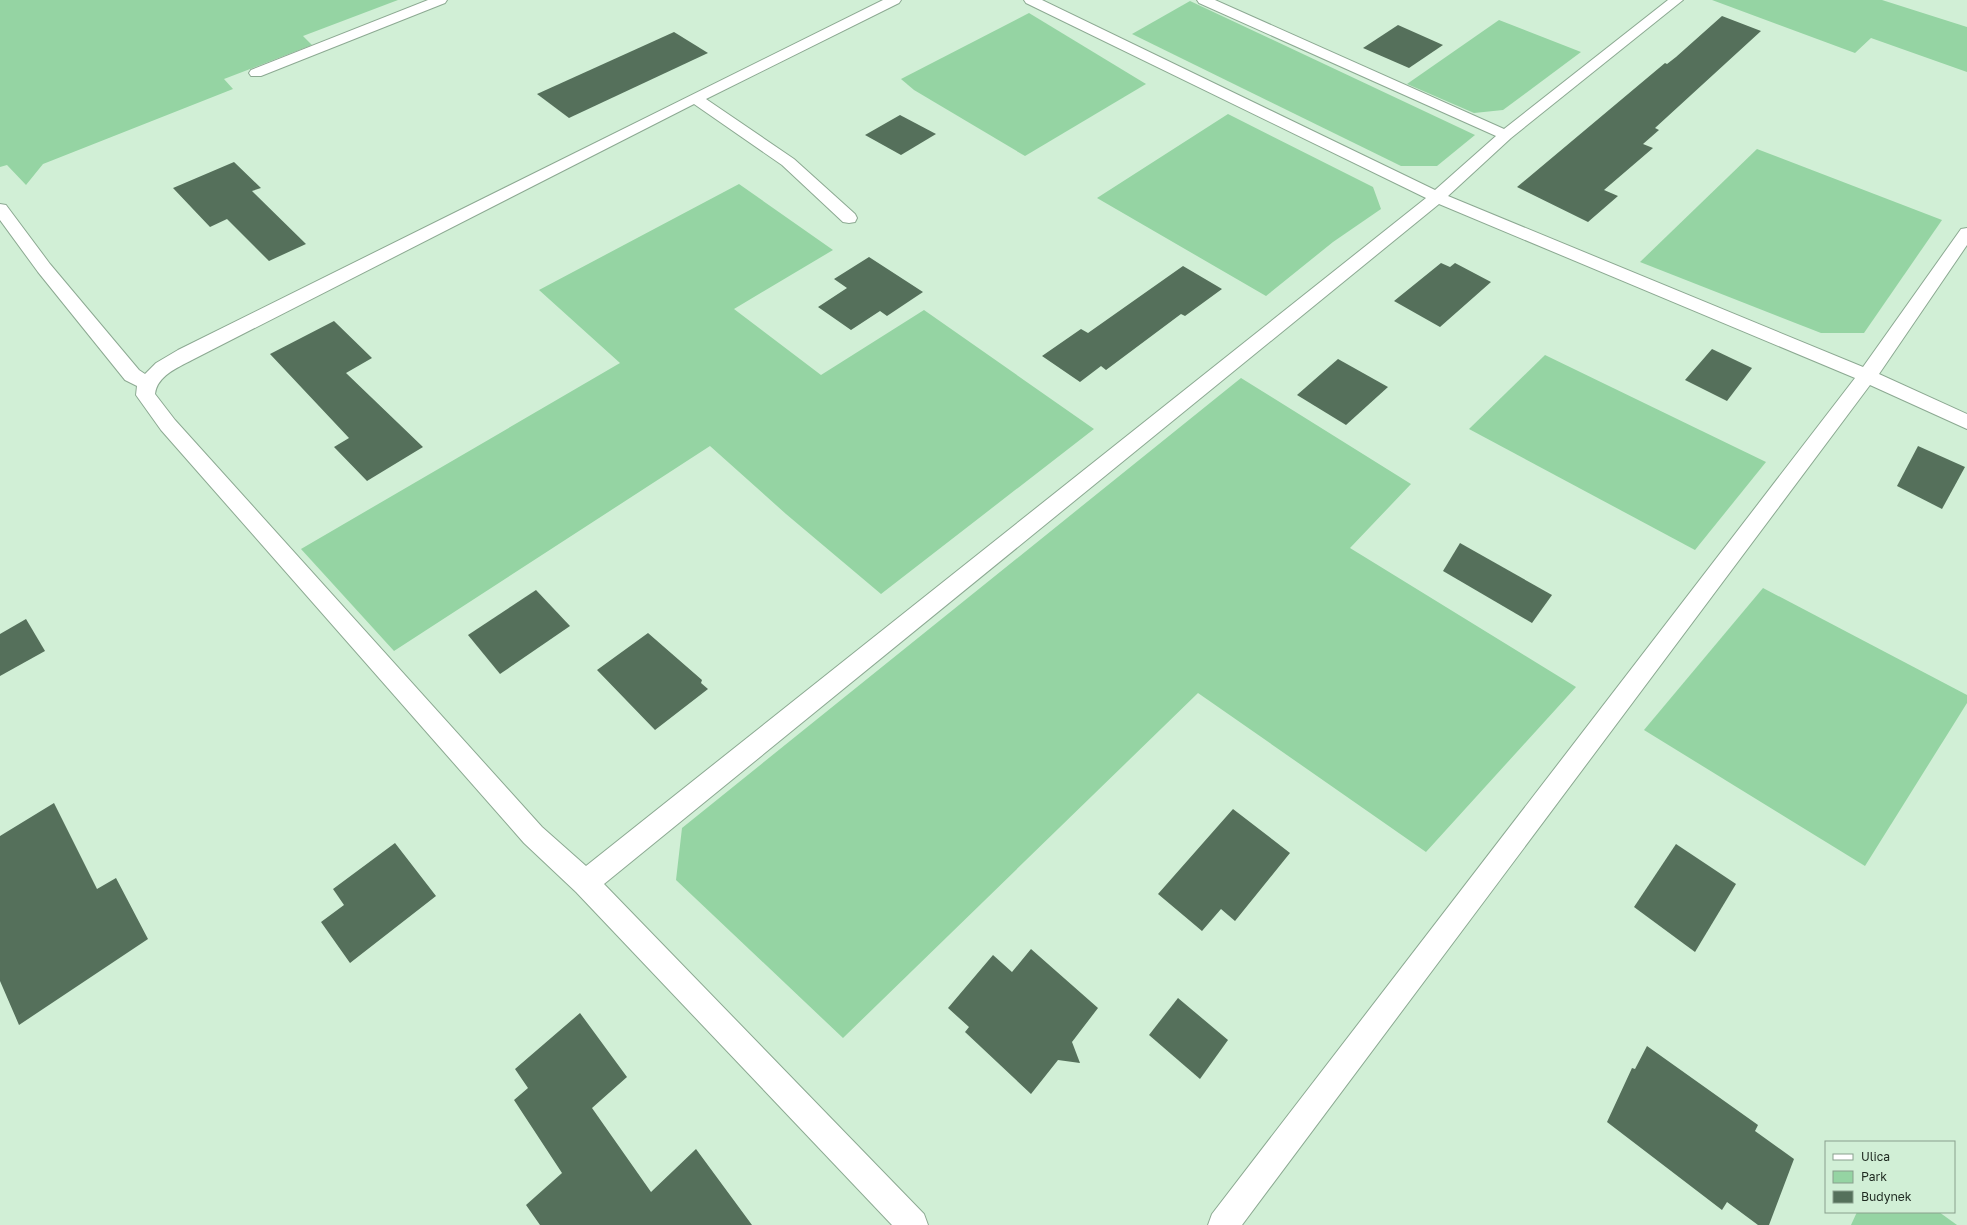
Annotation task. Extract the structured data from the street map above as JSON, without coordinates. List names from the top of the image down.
{
  "legend": ["Ulica", "Park", "Budynek"]
}
